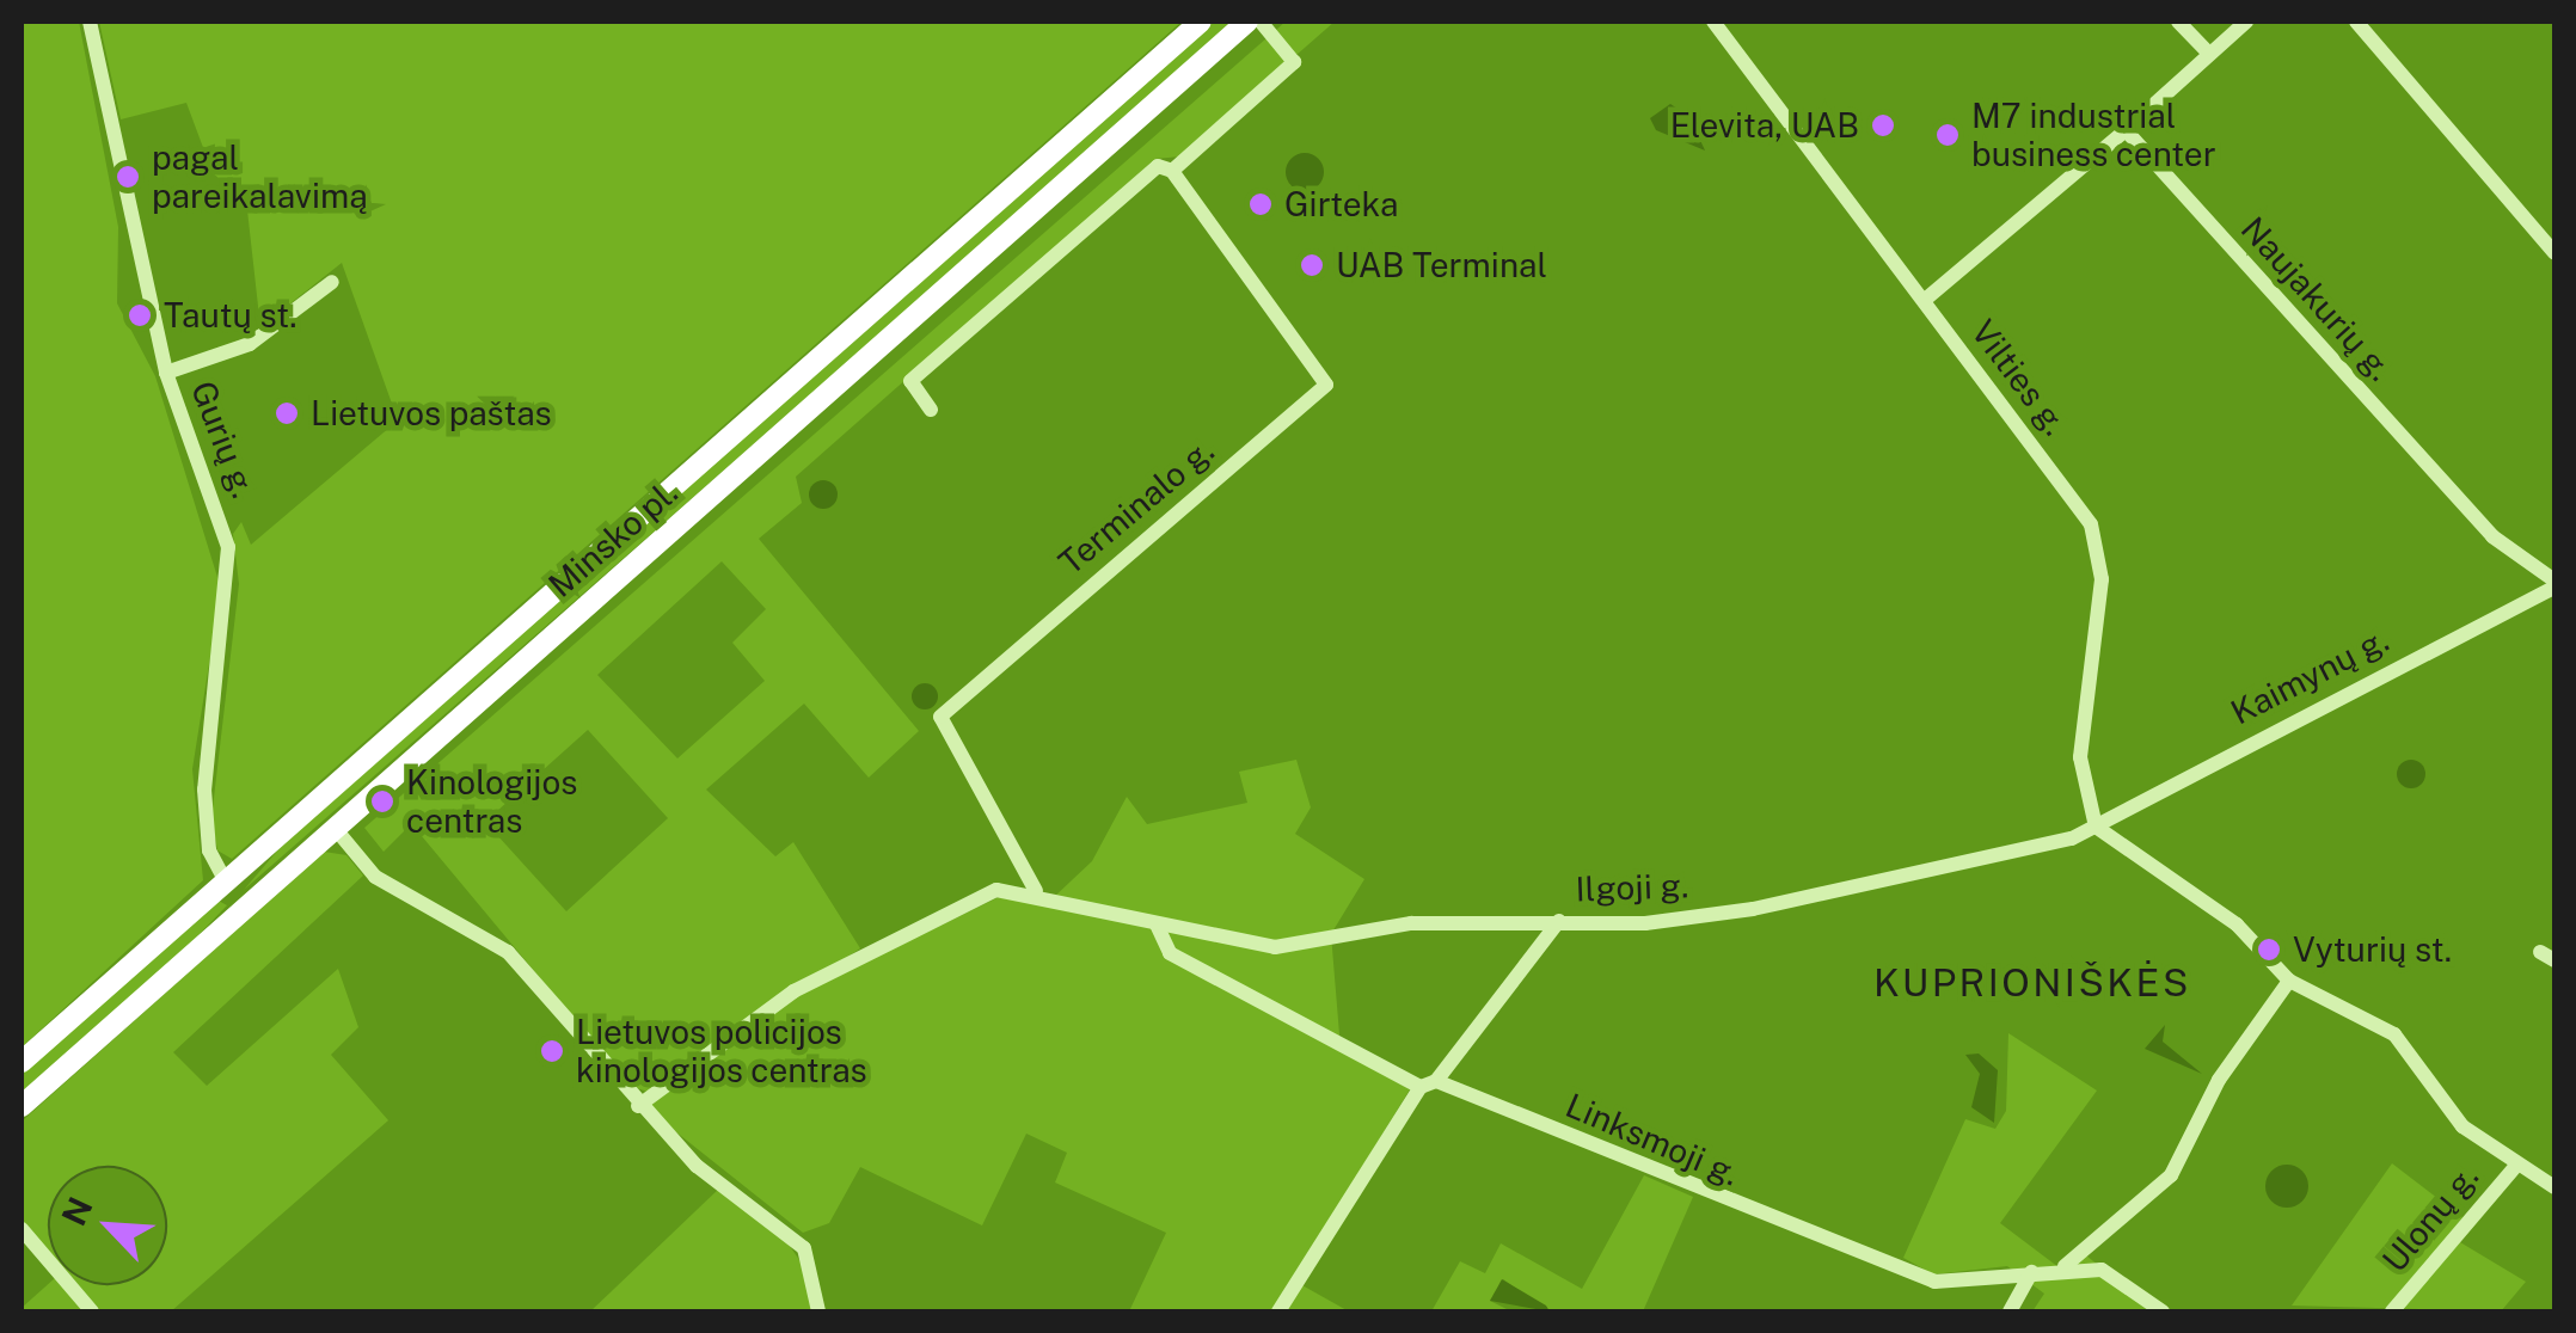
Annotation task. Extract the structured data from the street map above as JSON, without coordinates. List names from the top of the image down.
{
  "streets": {
    "highway": ["Minsko pl."],
    "street": [
      "Naujakurių g.",
      "Vilties g.",
      "Gurių g.",
      "Terminalo g.",
      "Kaimynų g.",
      "Ilgoji g.",
      "Linksmoji g.",
      "Ulonų g."
    ]
  },
  "crossings": [
    ["Naujakurių g.", "Kaimynų g."],
    ["Vilties g.", "Kaimynų g."],
    ["Vilties g.", "Ilgoji g."],
    ["Gurių g.", "Minsko pl."],
    ["Terminalo g.", "Ilgoji g."],
    ["Kaimynų g.", "Ilgoji g."],
    ["Ilgoji g.", "Linksmoji g."]
  ],
  "districts": ["KUPRIONIŠKĖS"],
  "places": [
    "Elevita, UAB",
    "M7 industrial business center",
    "pagal pareikalavimą",
    "Girteka",
    "UAB Terminal",
    "Tautų st.",
    "Lietuvos paštas",
    "Kinologijos centras",
    "Vyturių st.",
    "Lietuvos policijos kinologijos centras"
  ],
  "north": "top left"
}
